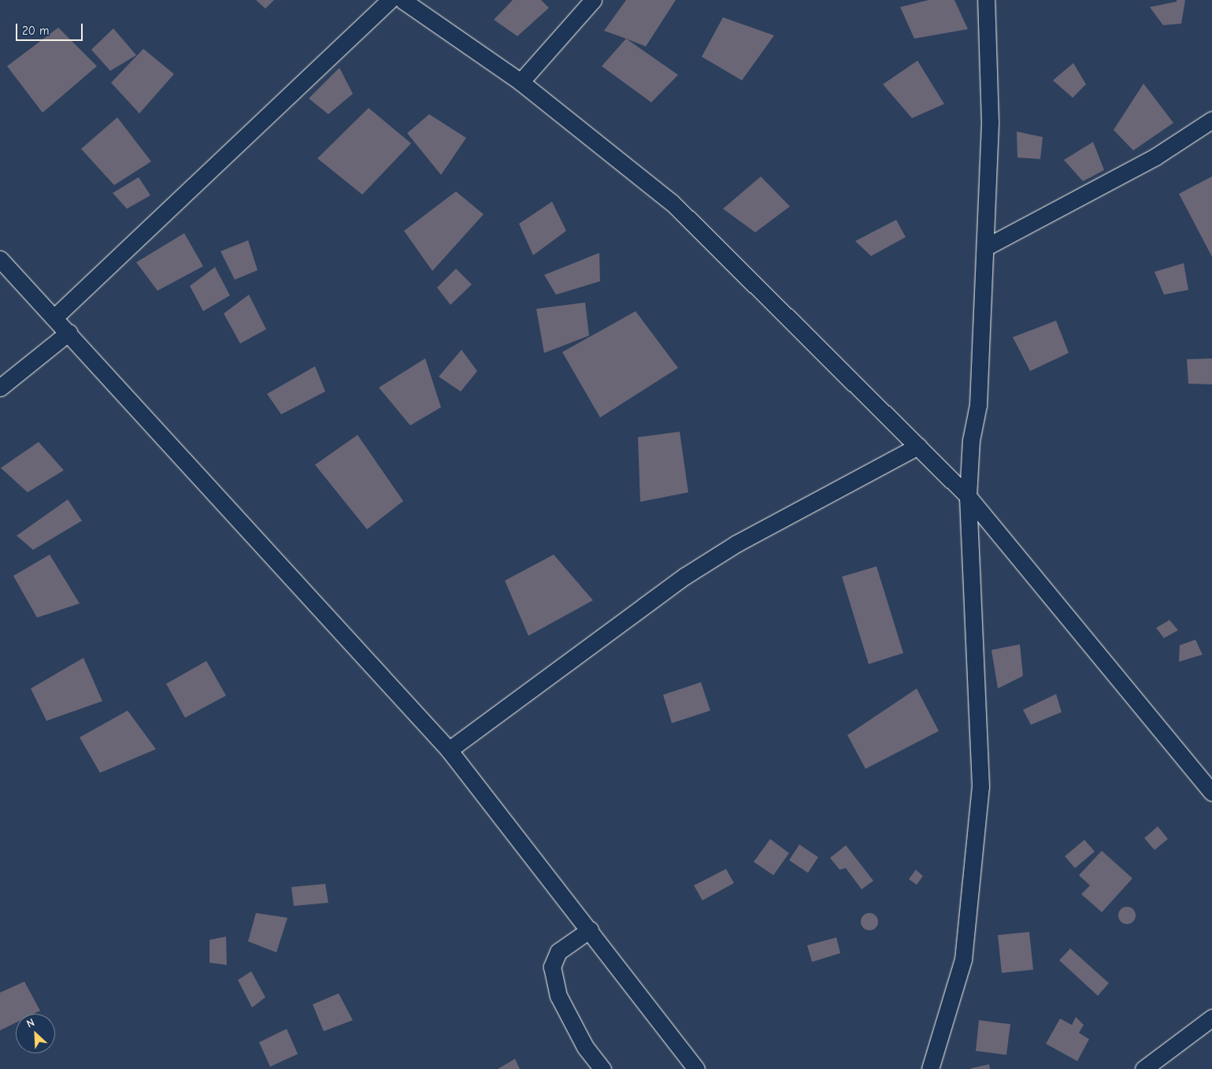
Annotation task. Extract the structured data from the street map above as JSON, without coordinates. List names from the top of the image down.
{
  "scale_bar": "20 m",
  "north": "top left"
}
